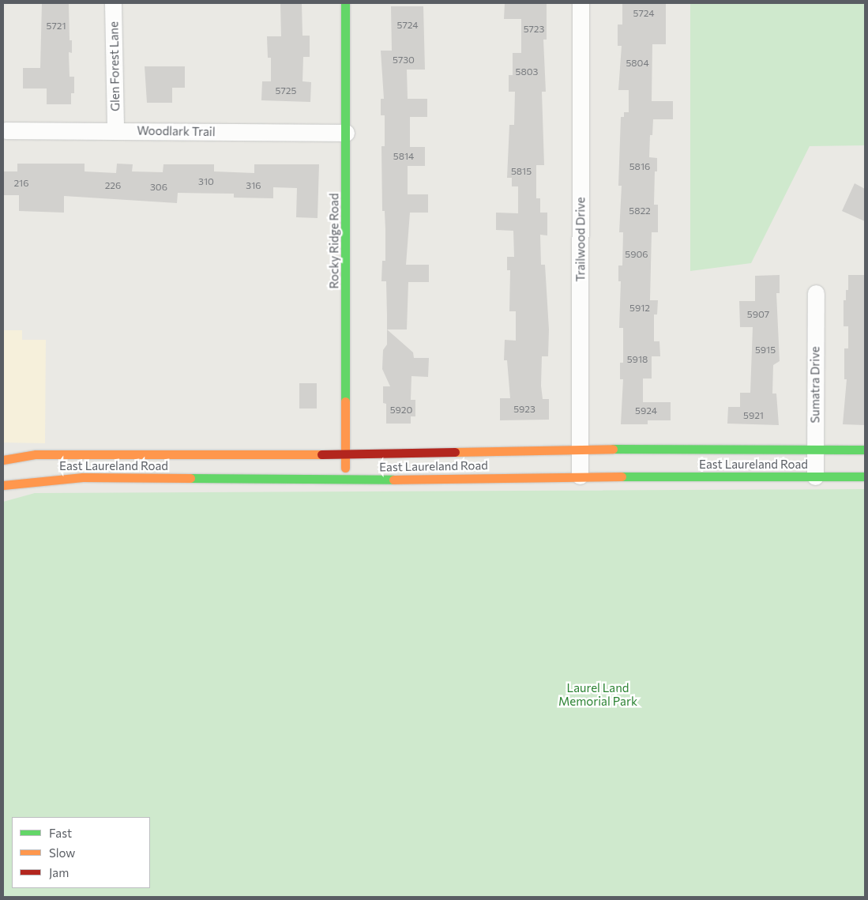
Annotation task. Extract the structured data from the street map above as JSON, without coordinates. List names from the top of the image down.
{
  "streets": {
    "main road": ["Rocky Ridge Road", "East Laureland Road"],
    "street": [
      "Glen Forest Lane",
      "Woodlark Trail",
      "Trailwood Drive",
      "Sumatra Drive"
    ]
  },
  "crossings": [
    ["Glen Forest Lane", "Woodlark Trail"],
    ["Woodlark Trail", "Rocky Ridge Road"],
    ["Trailwood Drive", "East Laureland Road"],
    ["Rocky Ridge Road", "East Laureland Road"],
    ["Sumatra Drive", "East Laureland Road"]
  ],
  "parks": ["Laurel Land Memorial Park"],
  "house_numbers": [
    "5724",
    "5724",
    "5721",
    "5723",
    "5730",
    "5804",
    "5803",
    "5725",
    "5814",
    "5816",
    "5815",
    "310",
    "216",
    "226",
    "316",
    "306",
    "5822",
    "5906",
    "5912",
    "5907",
    "5915",
    "5918",
    "5923",
    "5920",
    "5924",
    "5921"
  ],
  "legend": ["Fast", "Slow", "Jam"]
}
